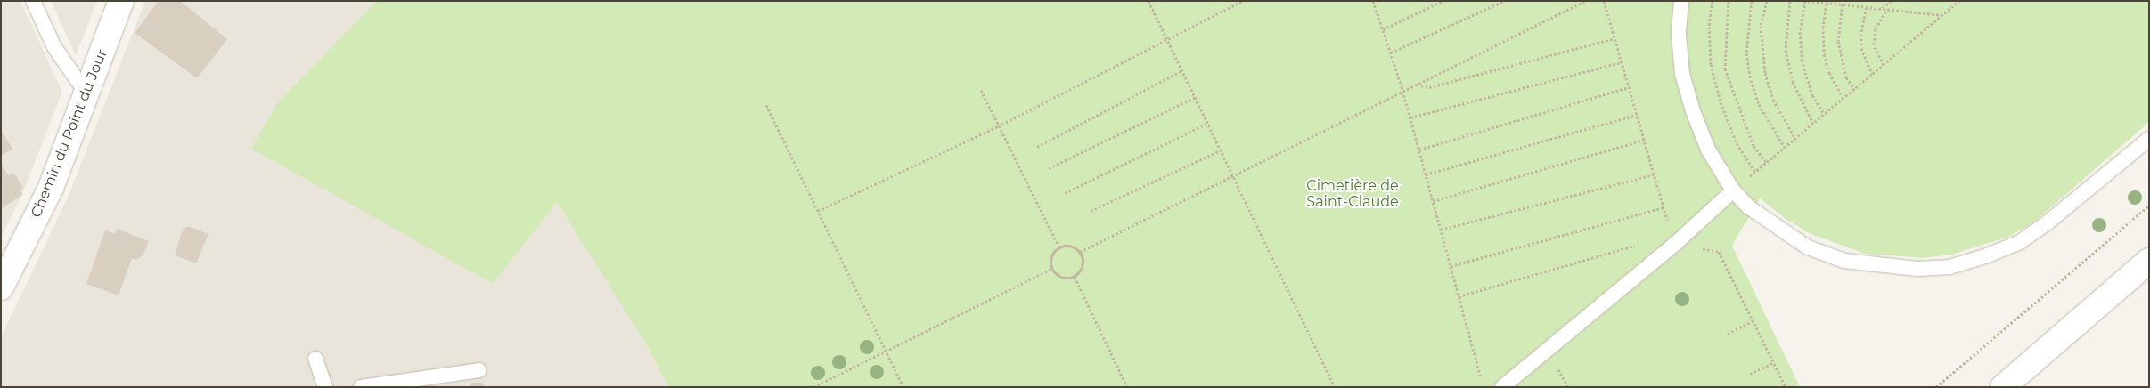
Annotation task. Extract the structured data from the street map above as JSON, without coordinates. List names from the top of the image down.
{
  "streets": {
    "street": ["Chemin du Point du Jour"]
  },
  "parks": ["Cimetière de Saint-Claude"]
}
